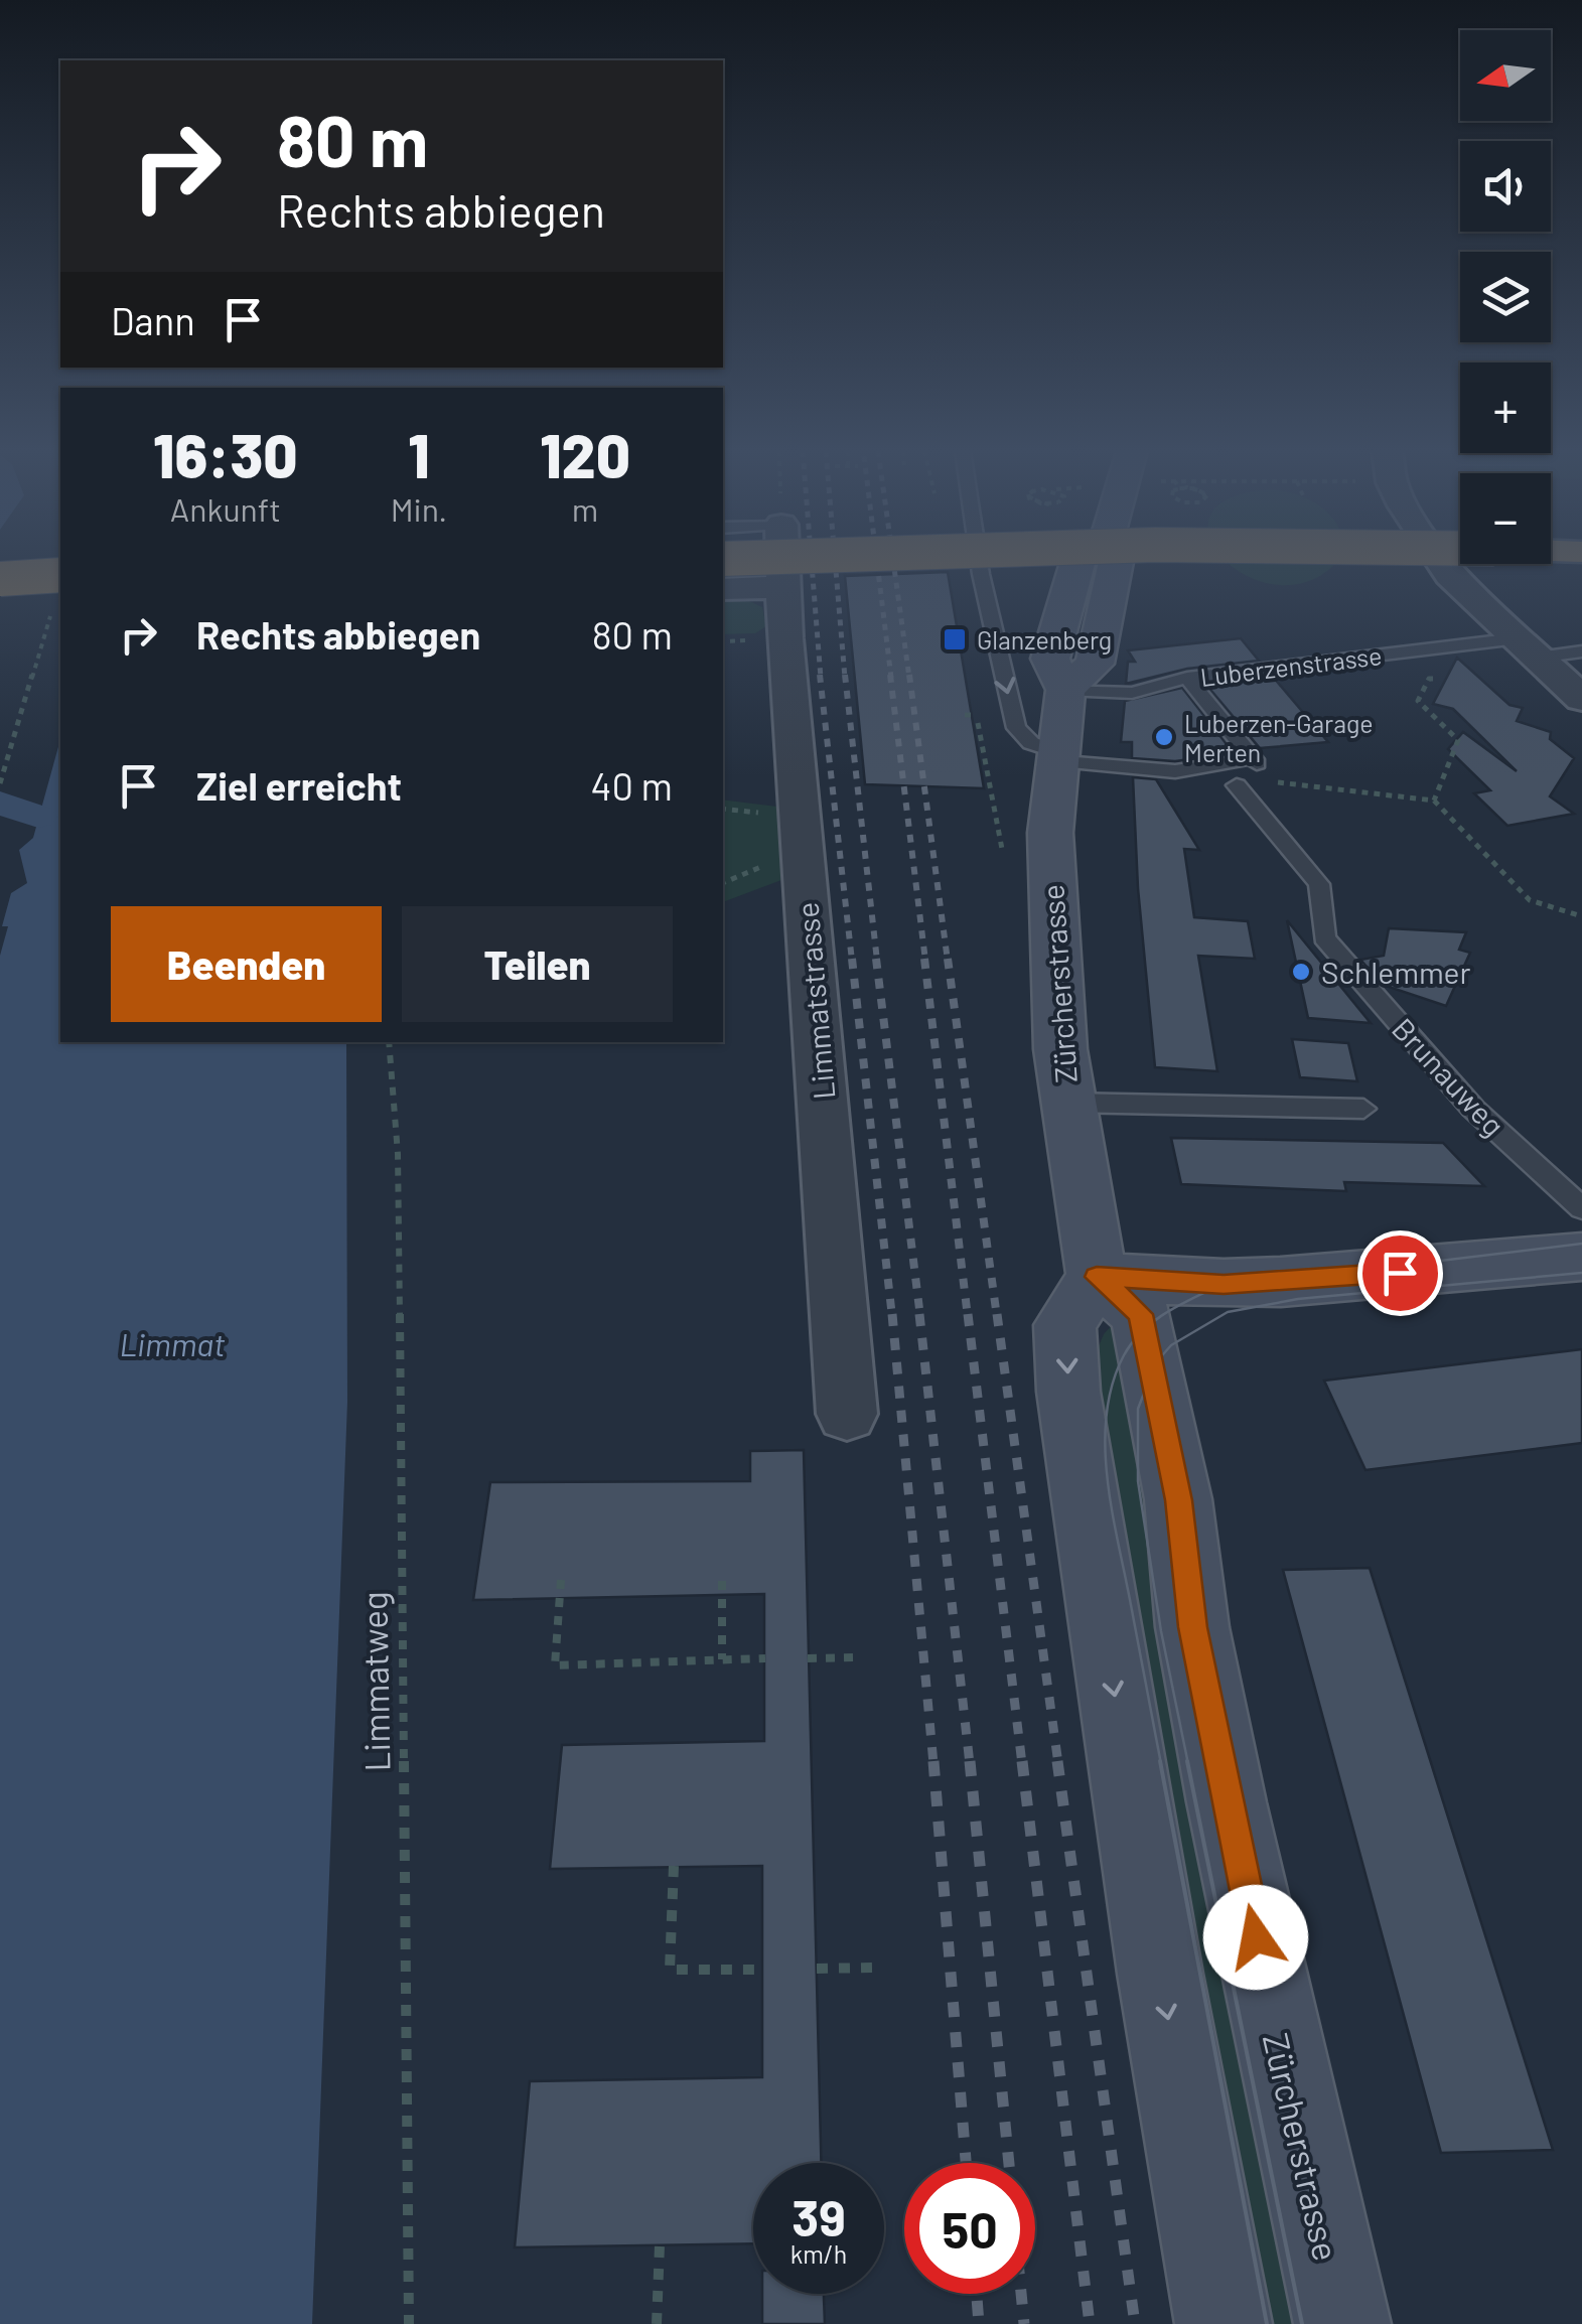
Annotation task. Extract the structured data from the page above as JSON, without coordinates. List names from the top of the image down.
{
  "streets": {
    "main road": ["Zürcherstrasse"],
    "street": ["Limmatstrasse"],
    "lane": ["Luberzenstrasse", "Brunauweg"],
    "path": ["Limmatweg"]
  },
  "crossings": [
    ["Luberzenstrasse", "Zürcherstrasse"]
  ],
  "water": ["Limmat"],
  "places": {
    "transit": ["Glanzenberg"],
    "other": ["Luberzen-Garage Merten", "Schlemmer"]
  },
  "north": "left",
  "page": {
    "map_buttons": ["+", "−"],
    "turn": ["80 m", "Rechts abbiegen"],
    "then": "Dann",
    "eta": [
      "16:30",
      "Ankunft",
      "1",
      "Min.",
      "120",
      "m"
    ],
    "list": [
      {
        "name": "Rechts abbiegen",
        "value": "80 m"
      },
      {
        "name": "Ziel erreicht",
        "value": "40 m"
      }
    ],
    "buttons": ["Beenden", "Teilen"],
    "speed": "39 km/h",
    "limit": "50"
  }
}
